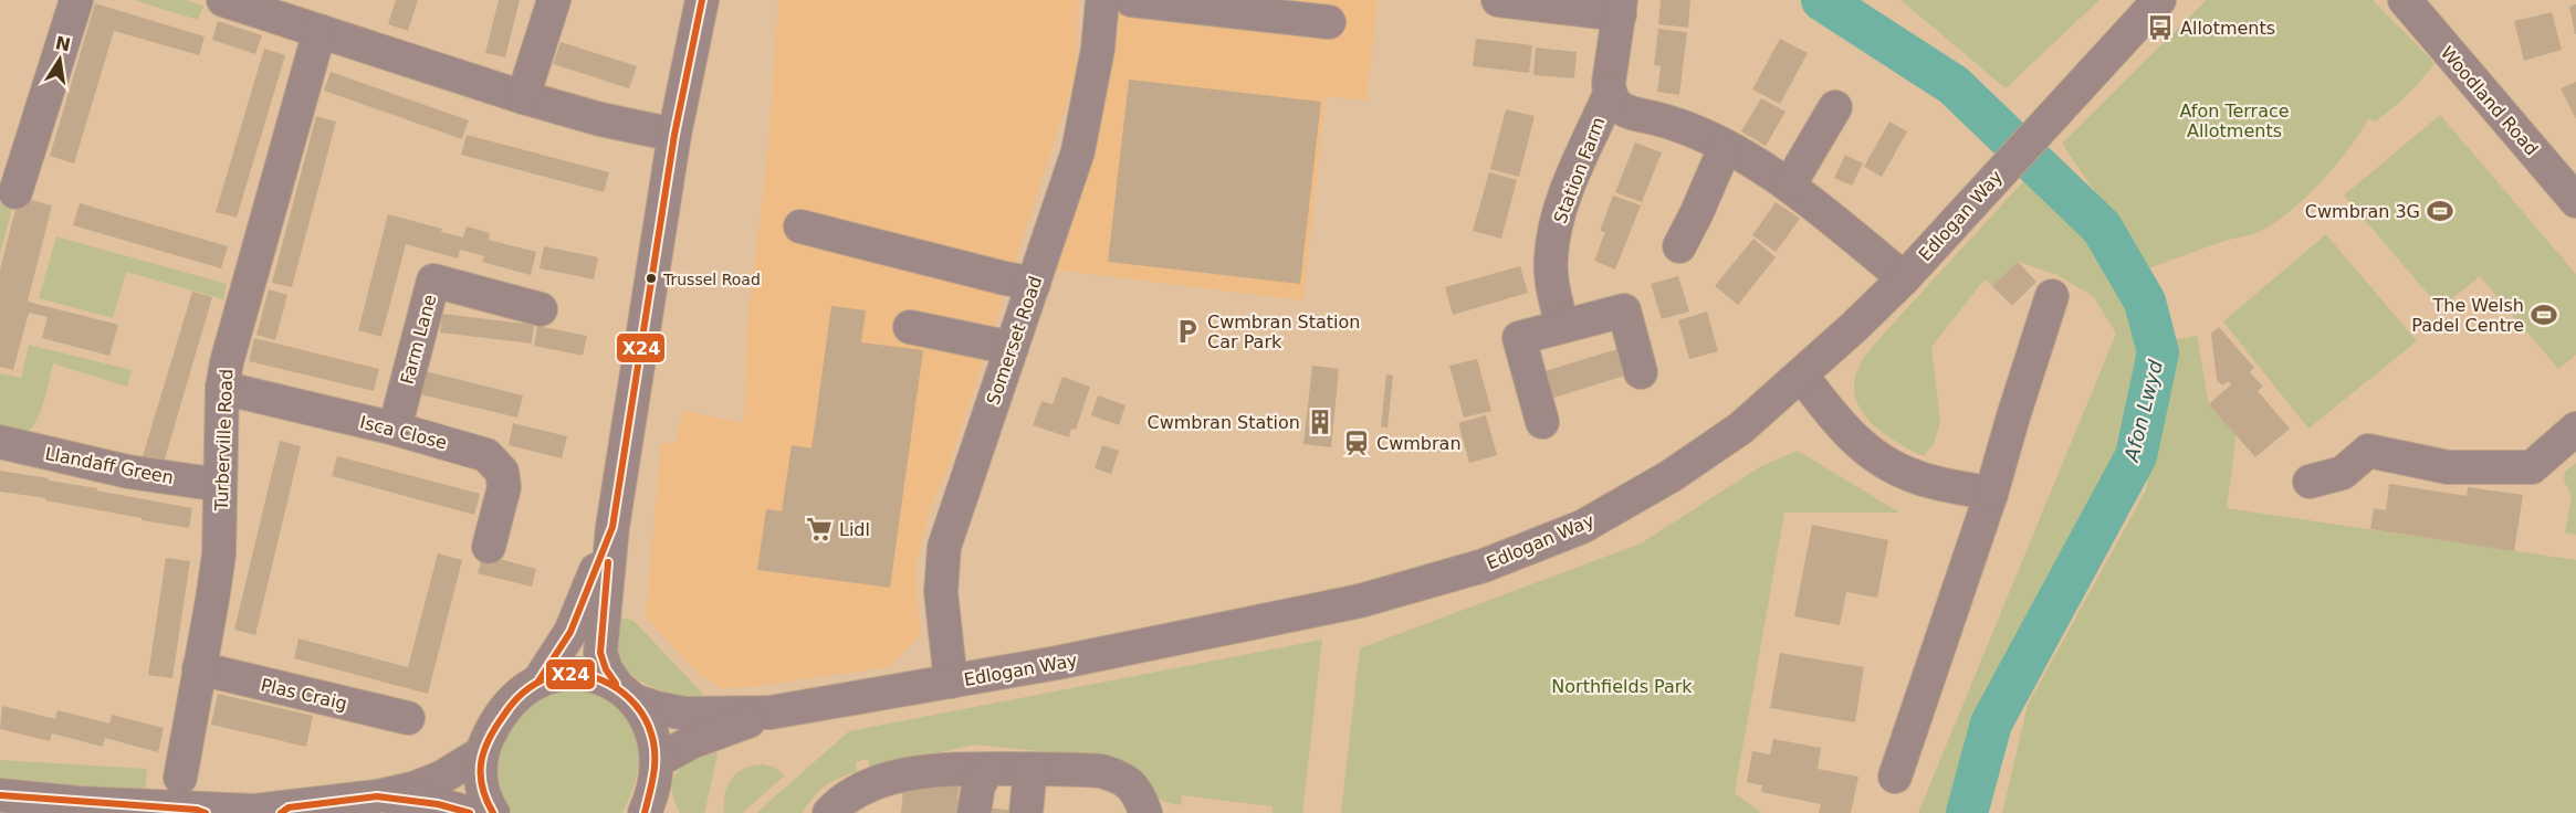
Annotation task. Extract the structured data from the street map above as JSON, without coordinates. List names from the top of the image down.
{
  "streets": {
    "street": [
      "Woodland Road",
      "Station Farm",
      "Edlogan Way",
      "Farm Lane",
      "Somerset Road",
      "Isca Close",
      "Turberville Road",
      "Llandaff Green",
      "Plas Craig"
    ]
  },
  "crossings": [
    ["Station Farm", "Edlogan Way"],
    ["Edlogan Way", "Somerset Road"],
    ["Farm Lane", "Isca Close"],
    ["Isca Close", "Turberville Road"],
    ["Turberville Road", "Llandaff Green"],
    ["Turberville Road", "Plas Craig"]
  ],
  "water": ["Afon Lwyd"],
  "parks": ["Afon Terrace Allotments", "Northfields Park"],
  "places": {
    "bus stop": ["Allotments"],
    "sports": ["Cwmbran 3G", "The Welsh Padel Centre"],
    "other": ["Trussel Road"],
    "parking": ["Cwmbran Station Car Park"],
    "building": ["Cwmbran Station"],
    "station": ["Cwmbran"],
    "supermarket": ["Lidl"]
  },
  "lines": ["transit line X24"],
  "north": "top"
}
